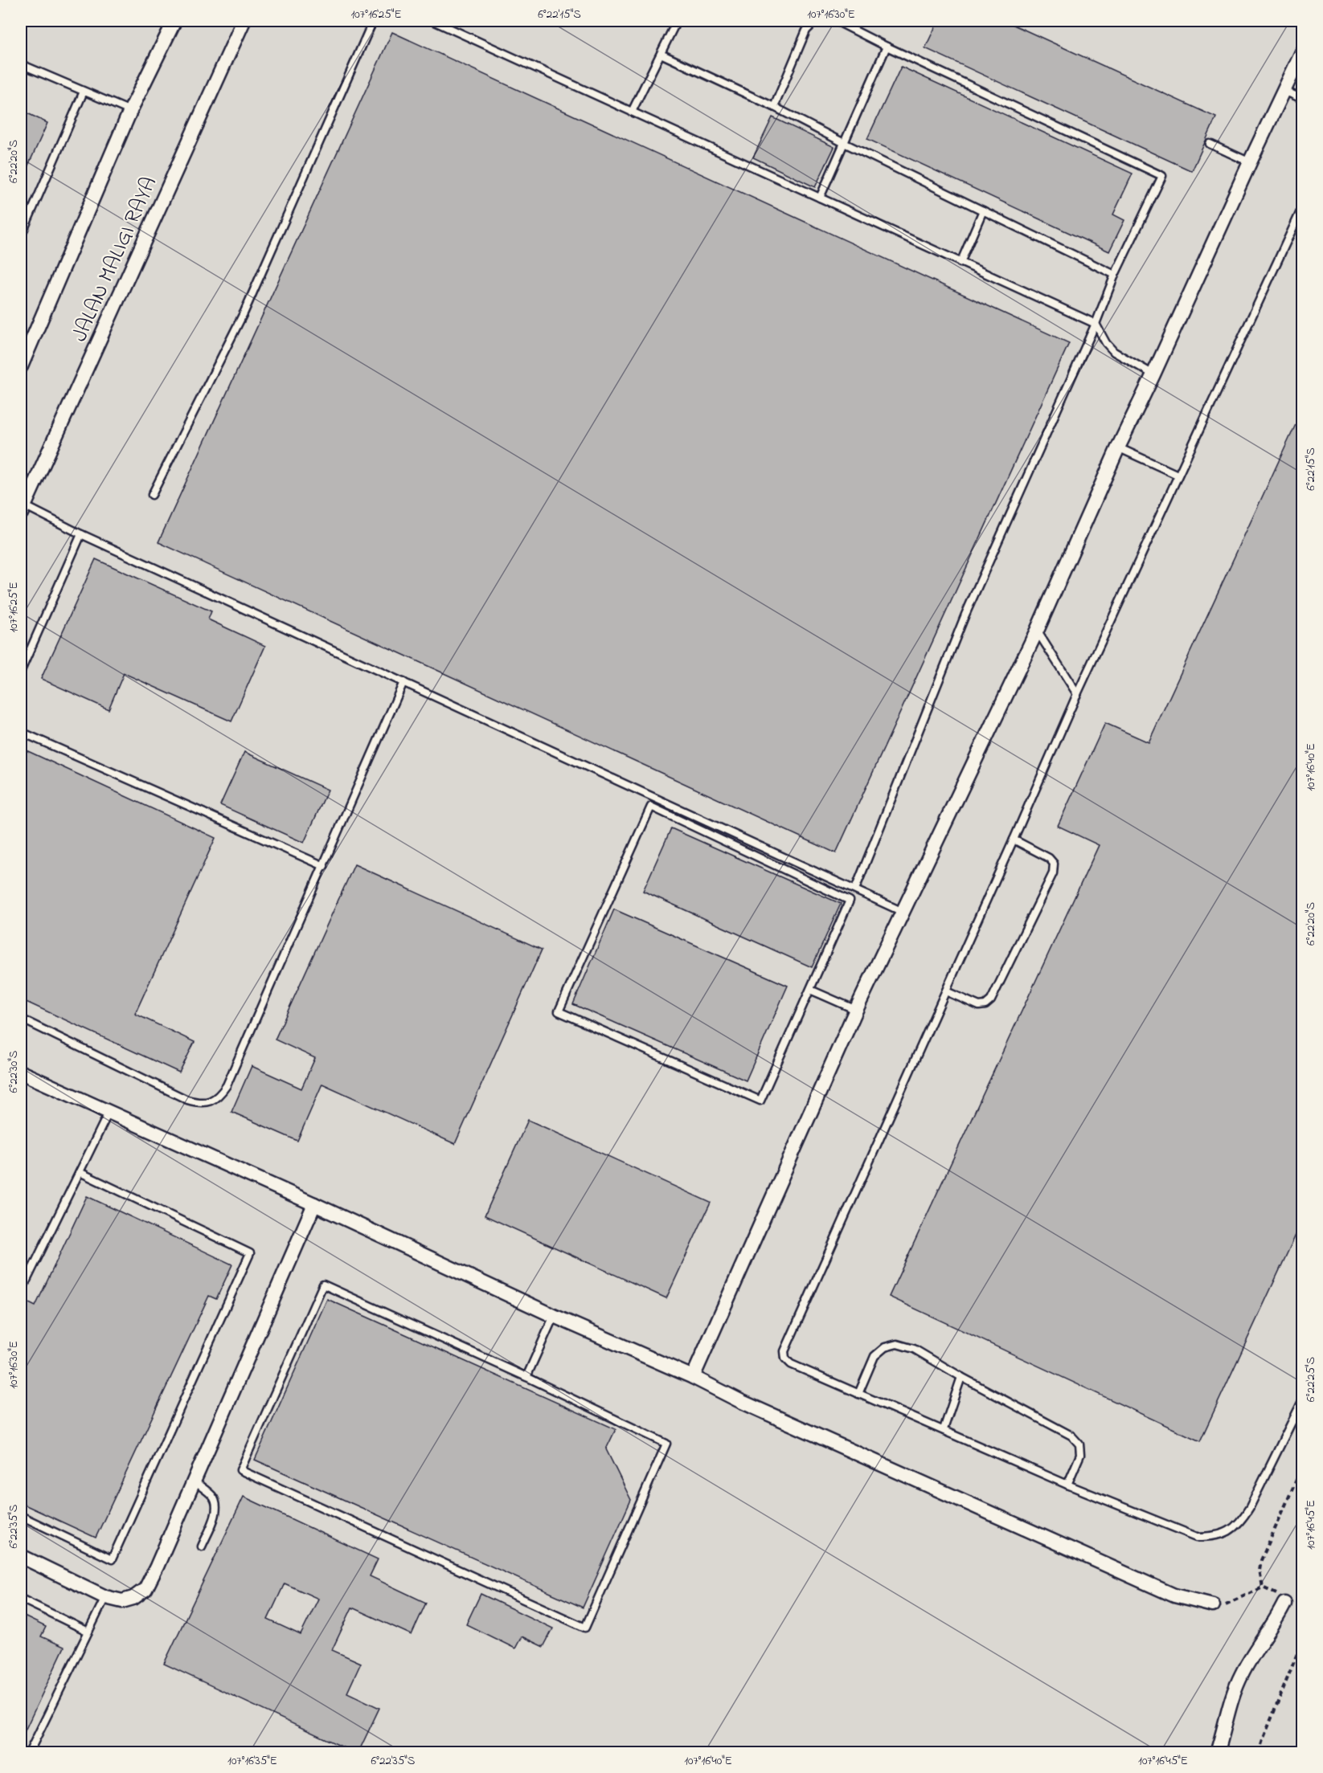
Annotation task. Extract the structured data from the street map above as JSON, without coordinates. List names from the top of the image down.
{
  "streets": {
    "street": ["JALAN MALIGI RAYA"]
  },
  "coordinates": [
    "107°16'25\"E",
    "6°22'15\"S",
    "107°16'30\"E",
    "6°22'20\"S",
    "107°16'40\"E",
    "6°22'30\"S",
    "6°22'25\"S",
    "107°16'45\"E",
    "6°22'35\"S",
    "107°16'35\"E"
  ]
}
